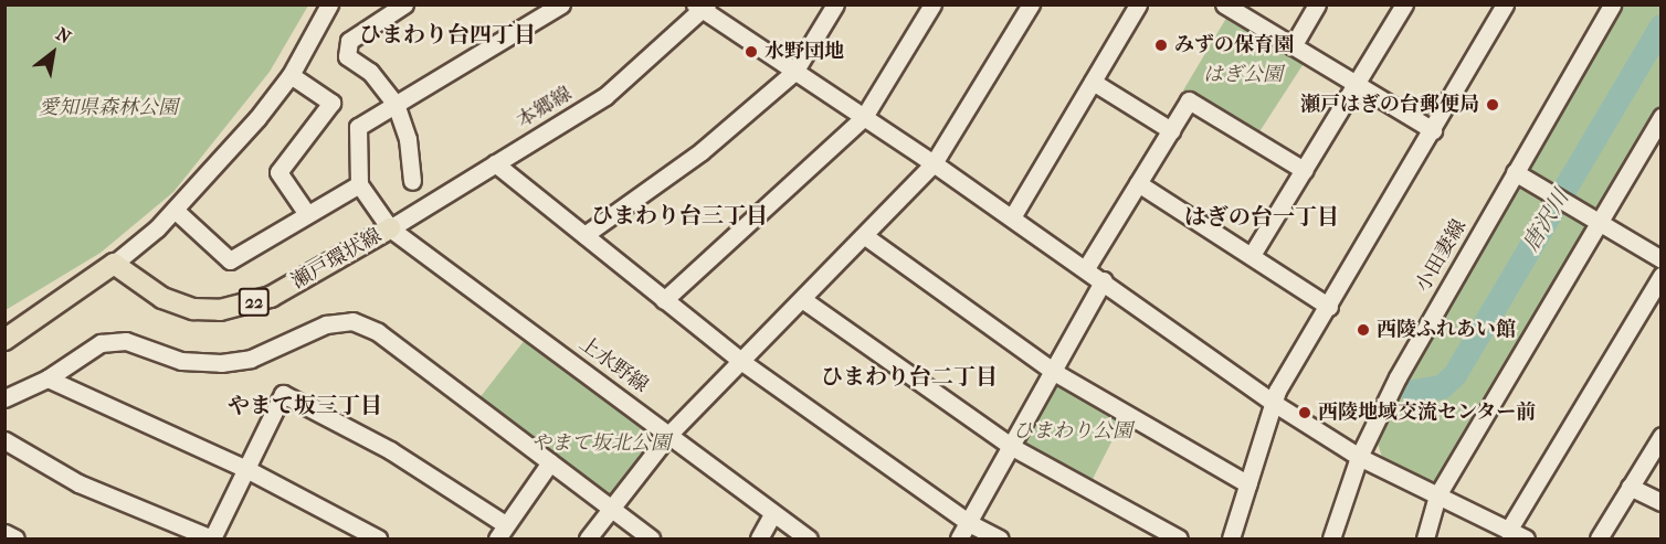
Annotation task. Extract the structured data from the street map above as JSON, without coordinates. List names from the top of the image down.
{
  "streets": {
    "main road": ["瀬戸環状線", "22"],
    "street": ["本郷線", "小田妻線", "上水野線"]
  },
  "crossings": [
    ["本郷線", "瀬戸環状線"],
    ["本郷線", "上水野線"],
    ["瀬戸環状線", "上水野線"]
  ],
  "districts": [
    "ひまわり台四丁目",
    "ひまわり台三丁目",
    "はぎの台一丁目",
    "ひまわり台二丁目",
    "やまて坂三丁目"
  ],
  "water": ["唐沢川"],
  "parks": [
    "はぎ公園",
    "愛知県森林公園",
    "ひまわり公園",
    "やまて坂北公園"
  ],
  "places": [
    "みずの保育園",
    "水野団地",
    "瀬戸はぎの台郵便局",
    "西陵ふれあい館",
    "西陵地域交流センター前"
  ],
  "north": "top right"
}
